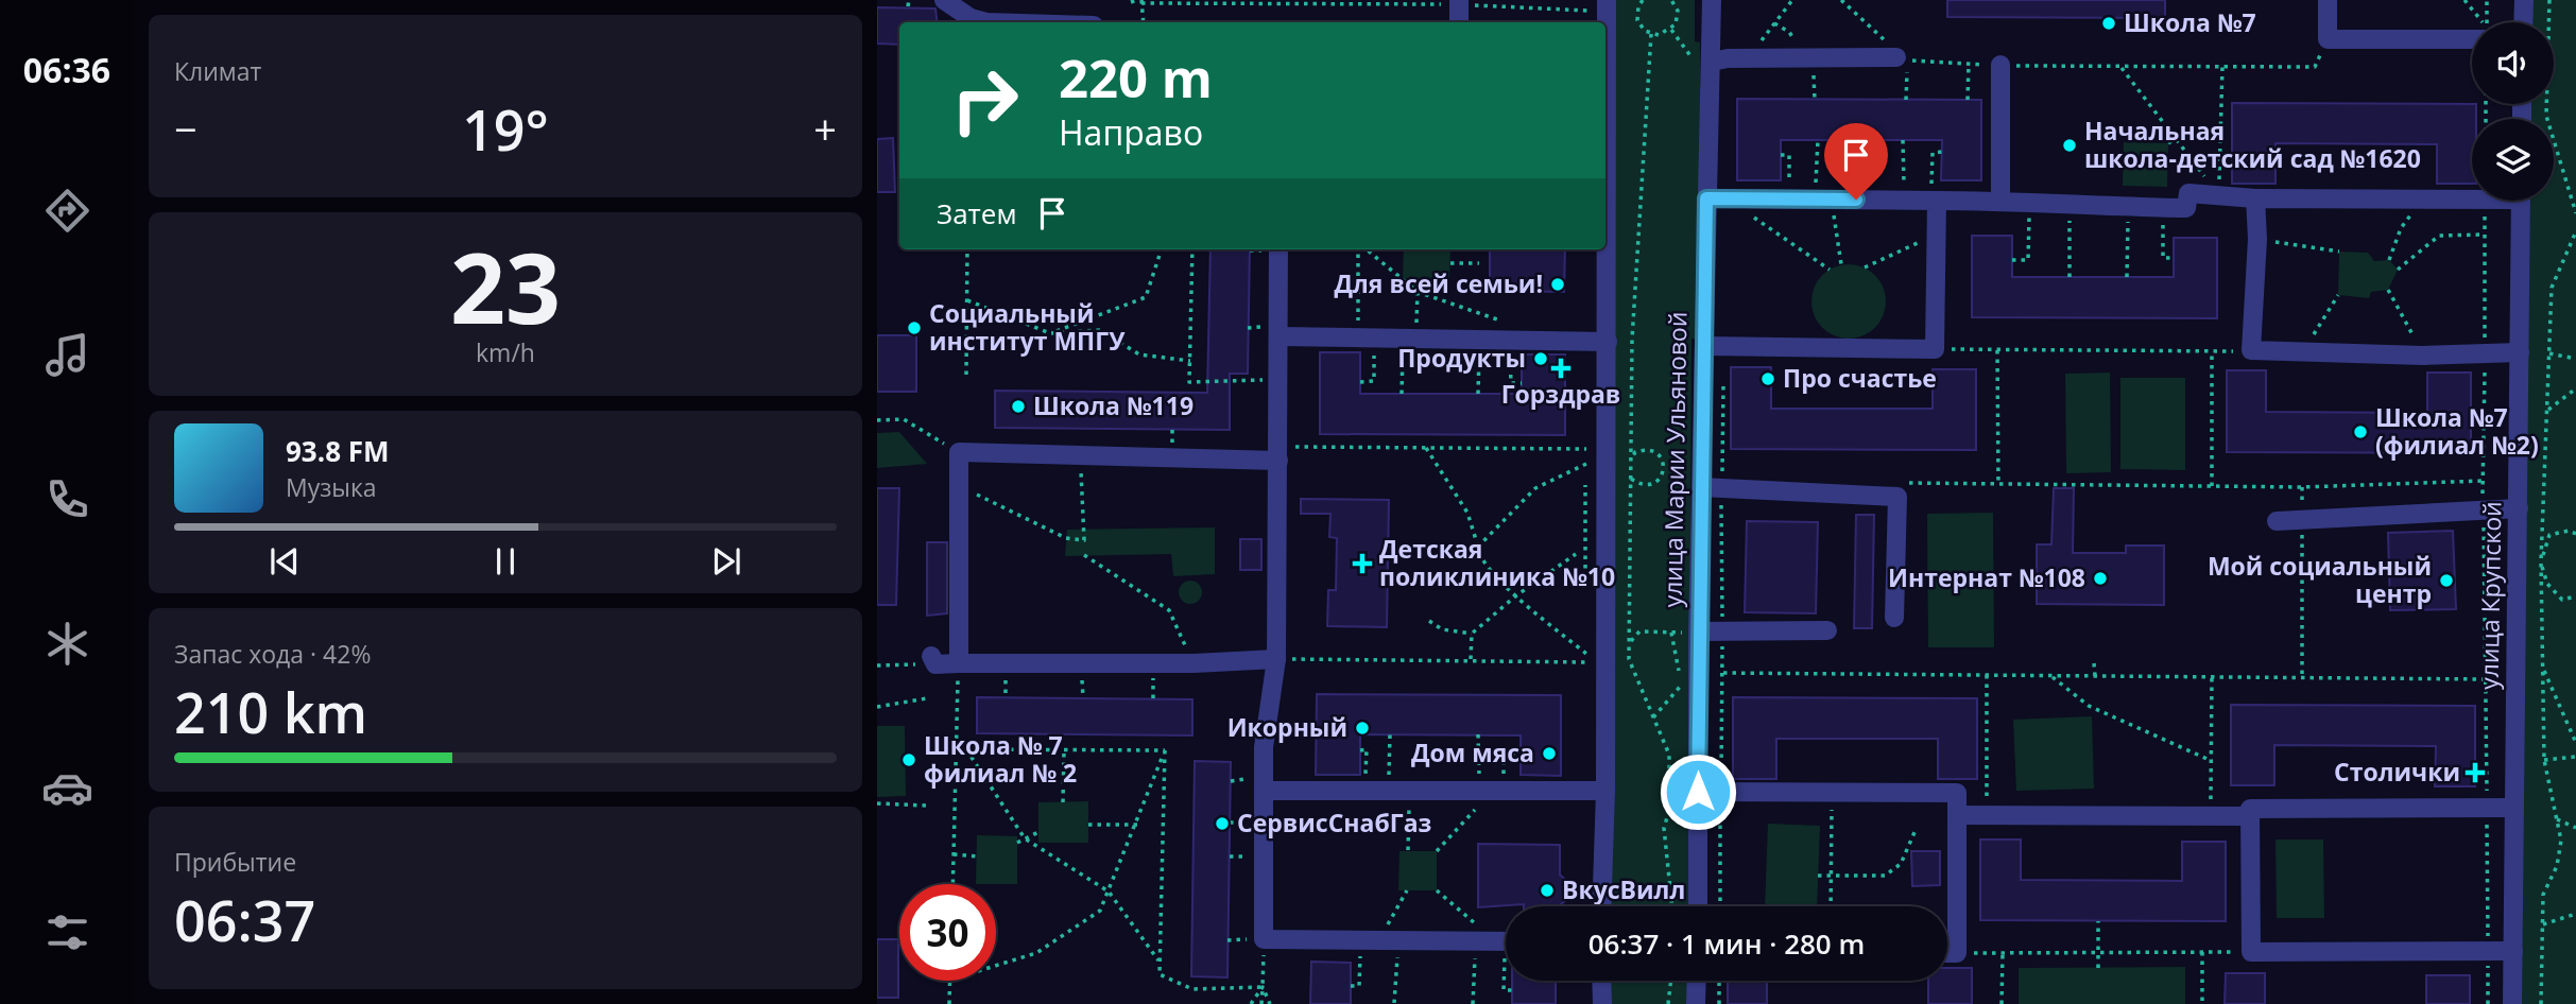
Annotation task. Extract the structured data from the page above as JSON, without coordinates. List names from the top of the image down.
{
  "streets": {
    "street": ["улица Марии Ульяновой", "улица Крупской"]
  },
  "places": {
    "other": [
      "Школа №7",
      "Начальная школа-детский сад №1620",
      "Для всей семьи!",
      "Социальный институт МПГУ",
      "Продукты",
      "Про счастье",
      "Школа №119",
      "Школа №7 (филиал №2)",
      "Интернат №108",
      "Мой социальный центр",
      "Икорный",
      "Дом мяса",
      "Школа № 7 филиал № 2",
      "СервисСнабГаз",
      "ВкусВилл"
    ],
    "health": ["Горздрав", "Детская поликлиника №10", "Столички"]
  },
  "page": {
    "tabs": "06:36",
    "tile": [
      "Климат",
      ["23", "km/h"],
      ["Запас хода · 42%", "210 km"],
      ["Прибытие", "06:37"]
    ],
    "turn": ["220 m", "Направо"],
    "heat": ["−", "19°", "+"],
    "then": "Затем",
    "song": ["93.8 FM", "Музыка"],
    "limit": "30",
    "trip": "06:37 · 1 мин · 280 m"
  }
}
